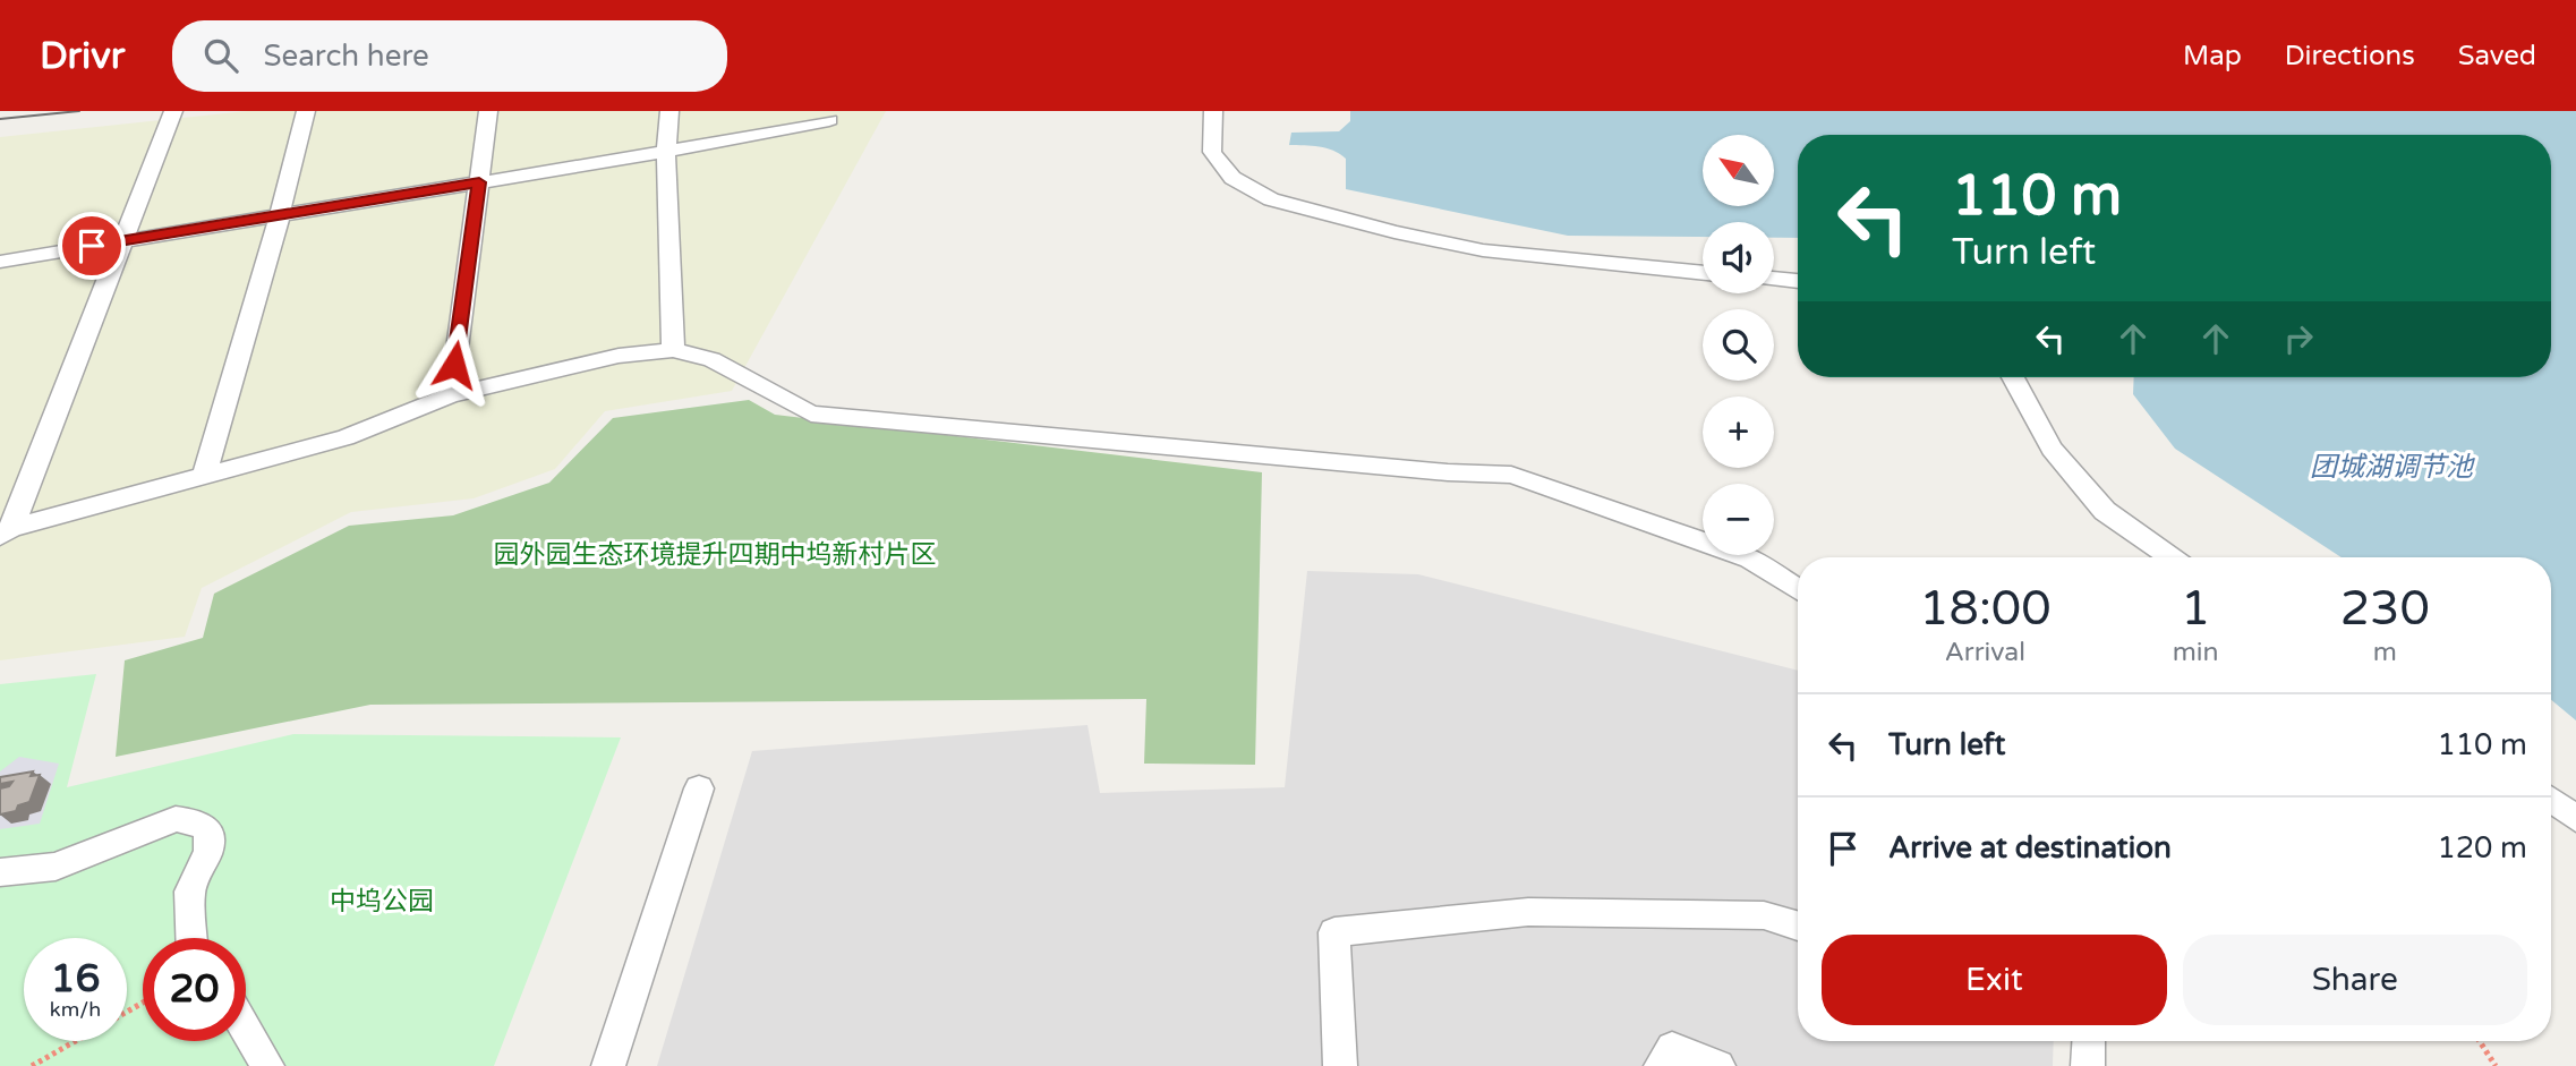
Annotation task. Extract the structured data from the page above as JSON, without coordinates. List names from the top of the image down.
{
  "water": ["团城湖调节池"],
  "parks": ["园外园生态环境提升四期中坞新村片区", "中坞公园"],
  "north": "top left",
  "page": {
    "header": "Drivr",
    "search": "Search here",
    "nav": ["Map", "Directions", "Saved"],
    "map_buttons": ["+", "−"],
    "turn": ["110 m", "Turn left"],
    "eta": [
      "18:00",
      "Arrival",
      "1",
      "min",
      "230",
      "m"
    ],
    "list": [
      {
        "name": "Turn left",
        "value": "110 m"
      },
      {
        "name": "Arrive at destination",
        "value": "120 m"
      }
    ],
    "buttons": ["Exit", "Share"],
    "speed": "16 km/h",
    "limit": "20"
  }
}
